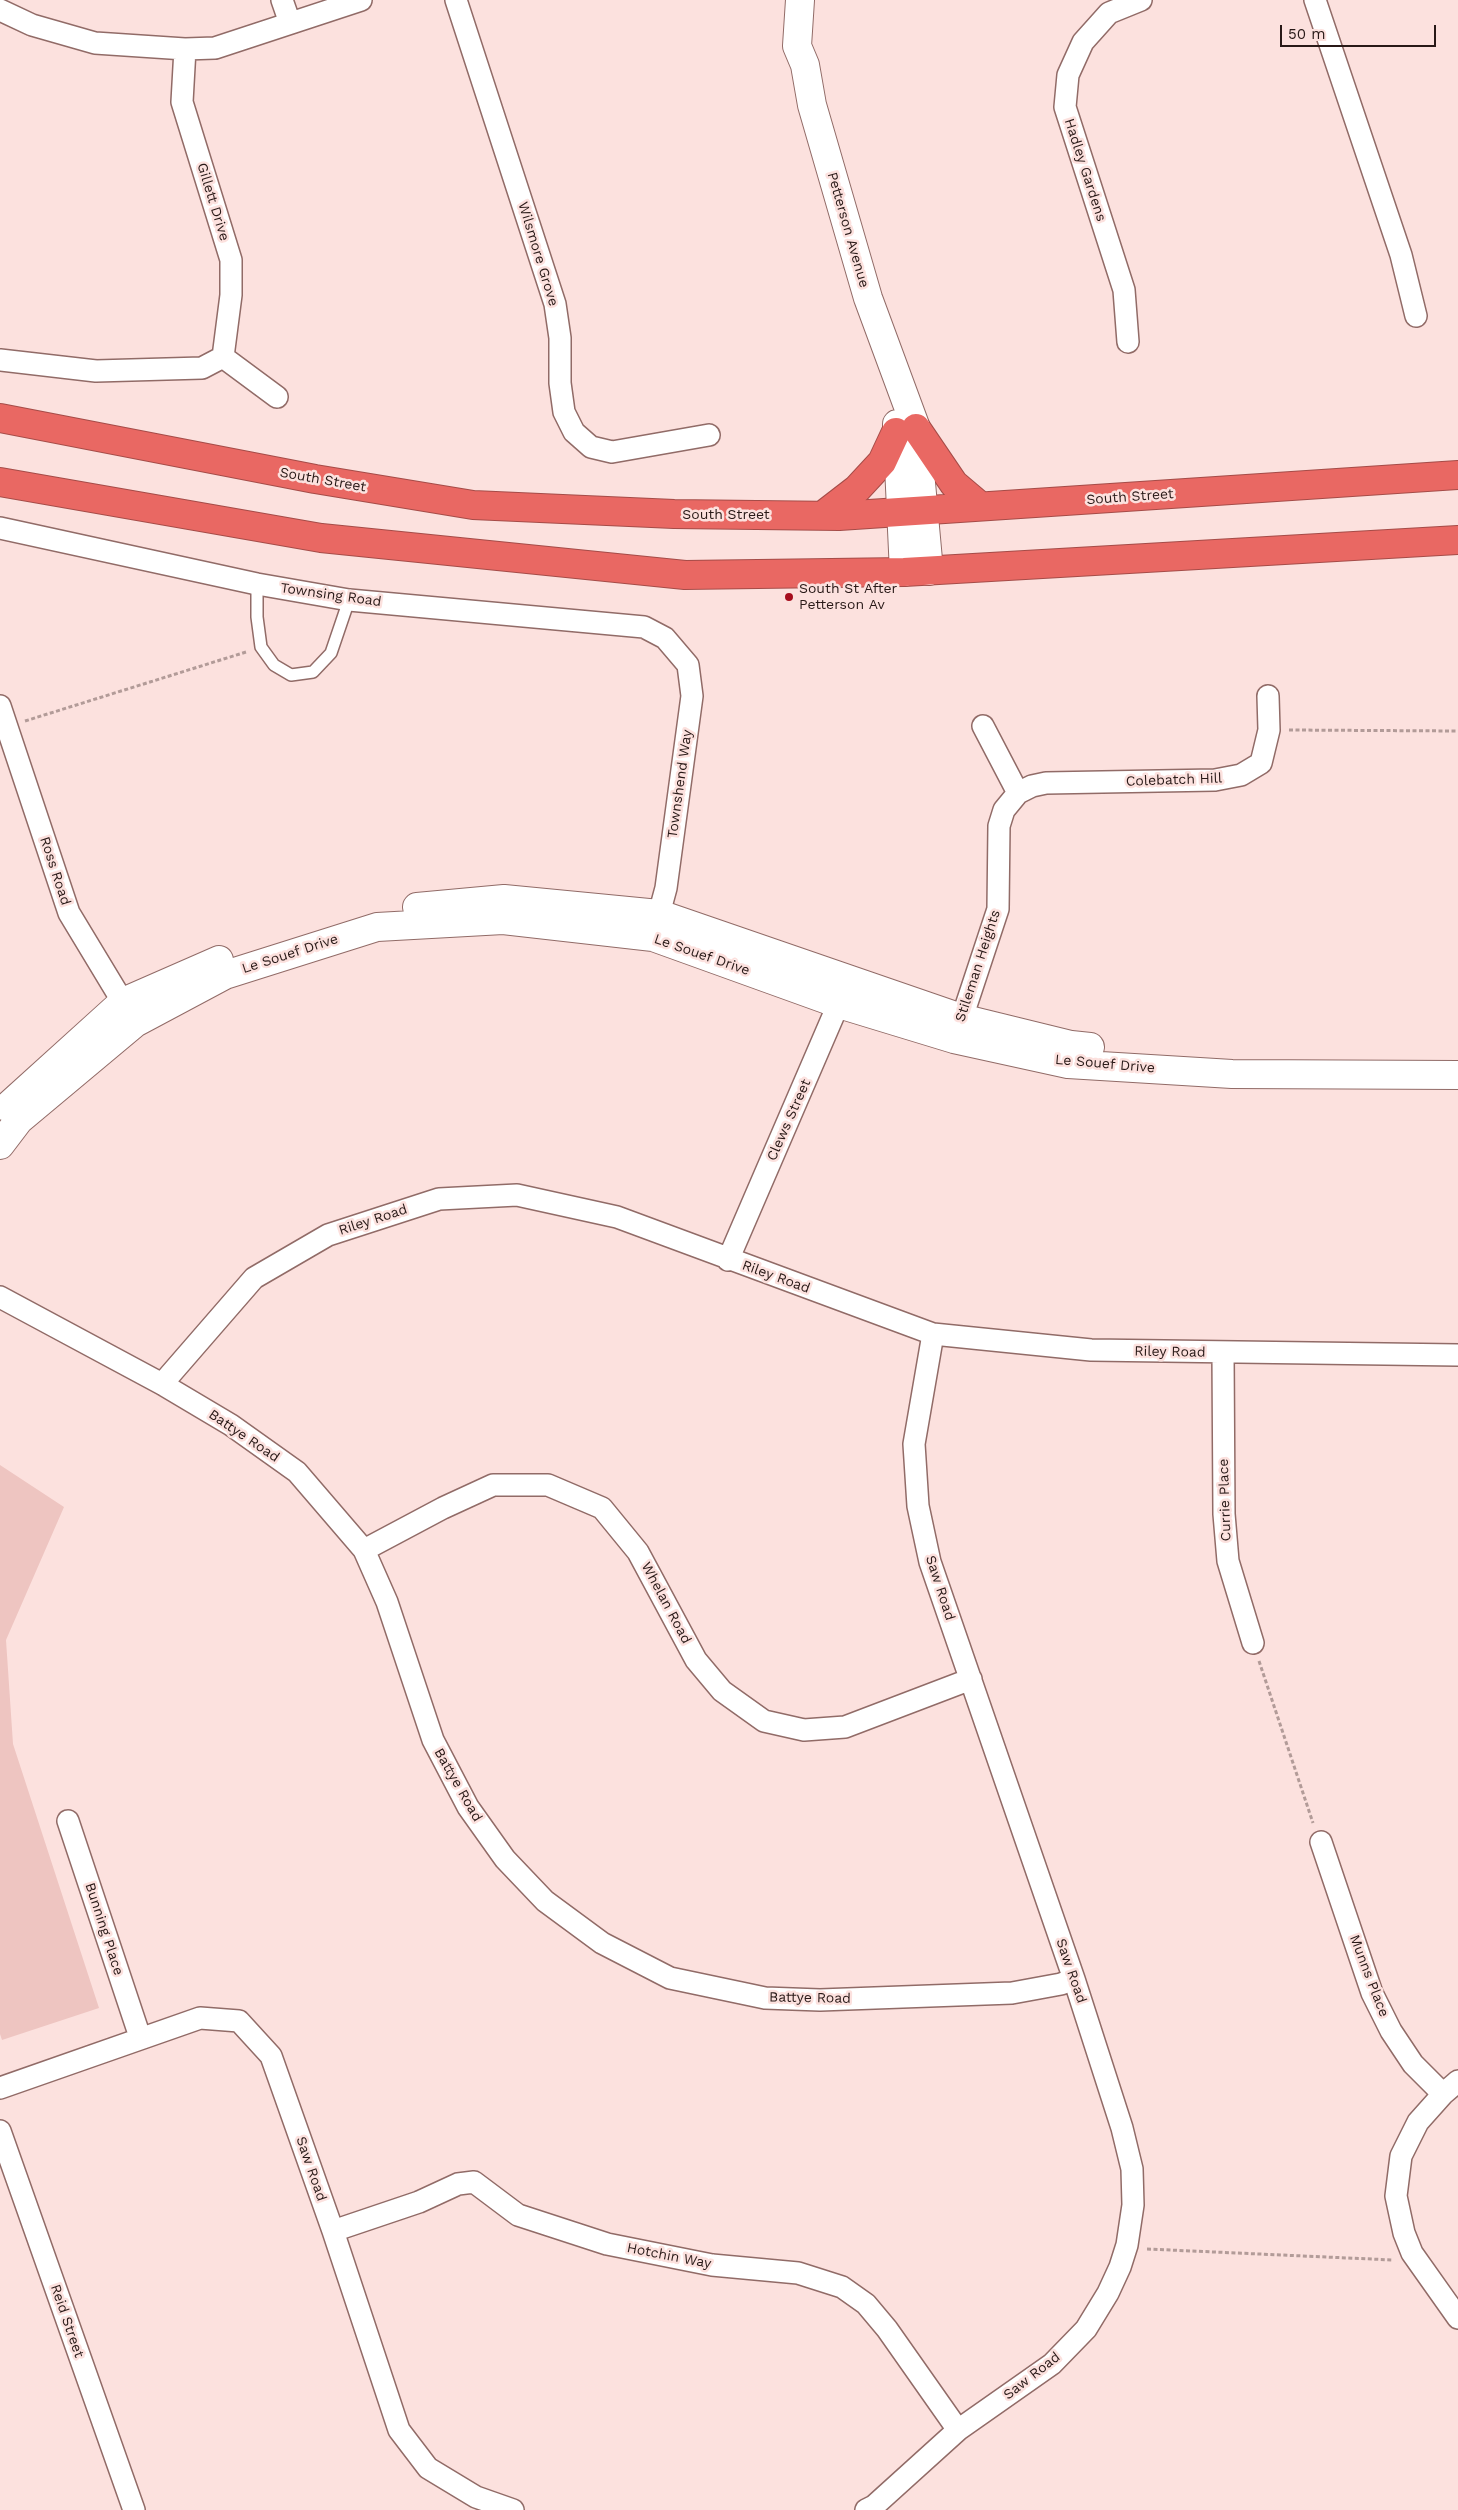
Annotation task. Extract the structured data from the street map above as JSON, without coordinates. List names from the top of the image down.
{
  "streets": {
    "highway": ["South Street"],
    "street": [
      "Hadley Gardens",
      "Gillett Drive",
      "Petterson Avenue",
      "Wilsmore Grove",
      "Townsing Road",
      "Colebatch Hill",
      "Townshend Way",
      "Ross Road",
      "Le Souef Drive",
      "Stileman Heights",
      "Clews Street",
      "Riley Road",
      "Battye Road",
      "Currie Place",
      "Saw Road",
      "Whelan Road",
      "Bunning Place",
      "Munns Place",
      "Hotchin Way",
      "Reid Street"
    ]
  },
  "crossings": [
    ["Petterson Avenue", "South Street"],
    ["Townsing Road", "Townshend Way"],
    ["Colebatch Hill", "Stileman Heights"],
    ["Townshend Way", "Le Souef Drive"],
    ["Ross Road", "Le Souef Drive"],
    ["Le Souef Drive", "Stileman Heights"],
    ["Le Souef Drive", "Clews Street"],
    ["Clews Street", "Riley Road"],
    ["Riley Road", "Battye Road"],
    ["Riley Road", "Currie Place"],
    ["Riley Road", "Saw Road"],
    ["Battye Road", "Saw Road"],
    ["Battye Road", "Whelan Road"],
    ["Saw Road", "Whelan Road"],
    ["Saw Road", "Bunning Place"],
    ["Saw Road", "Hotchin Way"]
  ],
  "places": ["South St After Petterson Av"],
  "scale_bar": "50 m"
}
